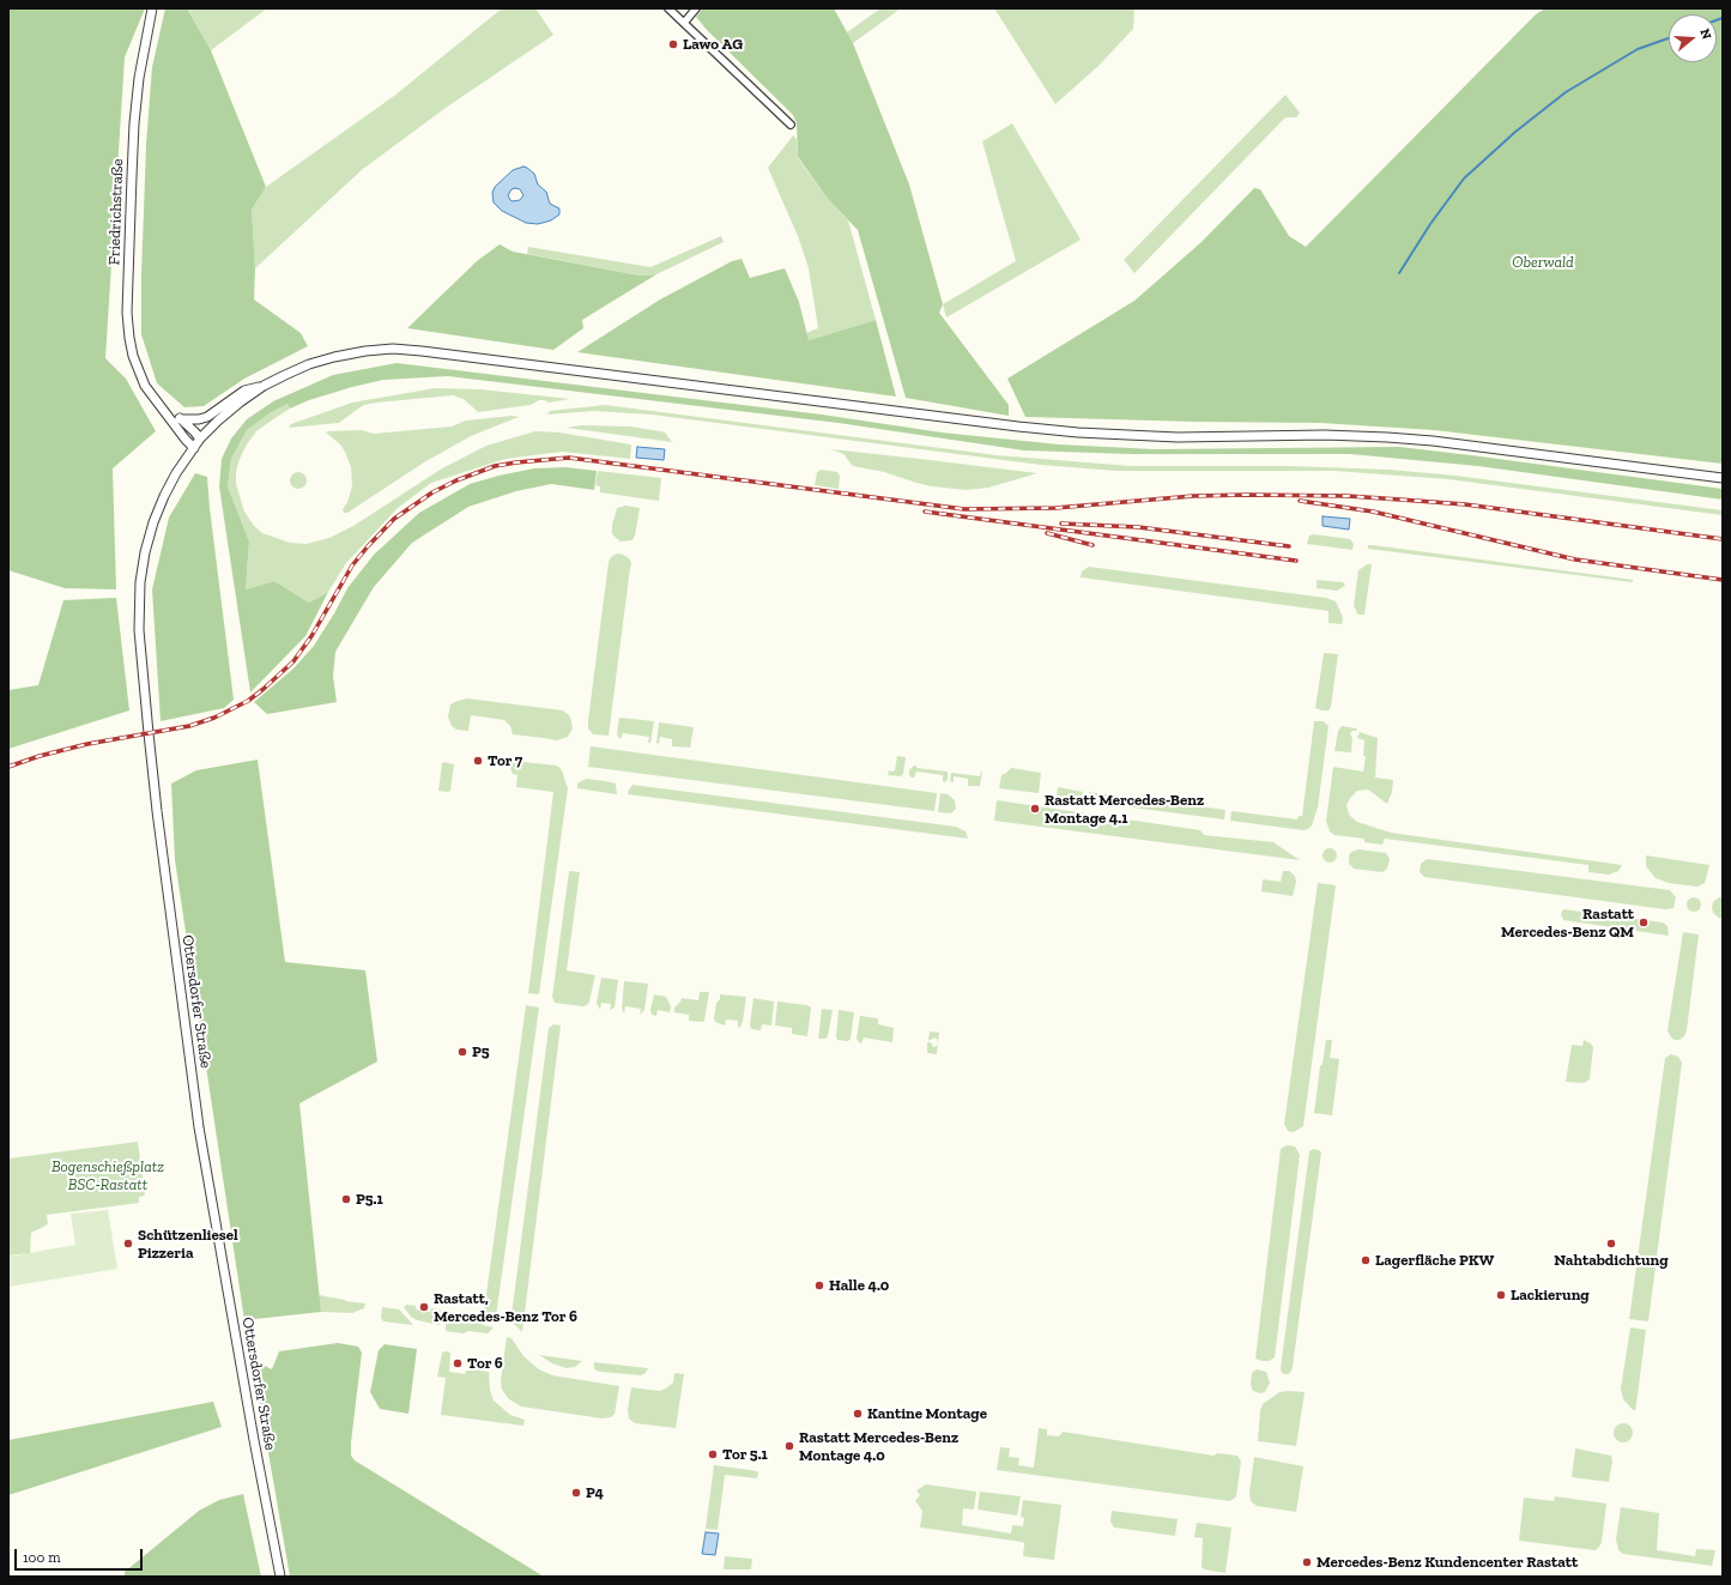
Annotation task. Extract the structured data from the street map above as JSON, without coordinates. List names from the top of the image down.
{
  "streets": {
    "street": ["Friedrichstraße", "Ottersdorfer Straße"]
  },
  "crossings": [
    ["Friedrichstraße", "Ottersdorfer Straße"]
  ],
  "parks": ["Oberwald", "Bogenschießplatz BSC-Rastatt"],
  "places": [
    "Lawo AG",
    "Tor 7",
    "Rastatt Mercedes-Benz Montage 4.1",
    "Rastatt Mercedes-Benz QM",
    "P5",
    "P5.1",
    "Schützenliesel Pizzeria",
    "Nahtabdichtung",
    "Lagerfläche PKW",
    "Halle 4.0",
    "Lackierung",
    "Rastatt, Mercedes-Benz Tor 6",
    "Tor 6",
    "Kantine Montage",
    "Rastatt Mercedes-Benz Montage 4.0",
    "Tor 5.1",
    "P4",
    "Mercedes-Benz Kundencenter Rastatt"
  ],
  "scale_bar": "100 m",
  "north": "right"
}
